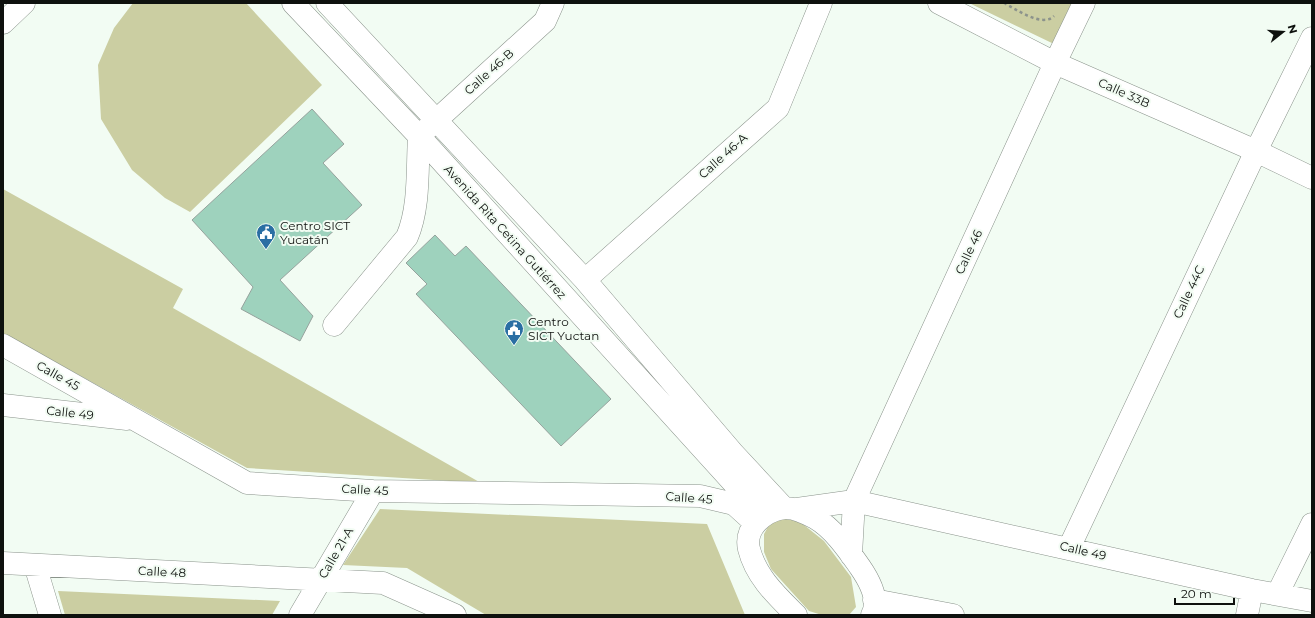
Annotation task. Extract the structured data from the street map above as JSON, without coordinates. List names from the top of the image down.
{
  "streets": {
    "street": [
      "Calle 46-B",
      "Calle 33B",
      "Calle 46-A",
      "Avenida Rita Cetina Gutiérrez",
      "Calle 46",
      "Calle 44C",
      "Calle 45",
      "Calle 49",
      "Calle 21-A",
      "Calle 48"
    ]
  },
  "crossings": [
    ["Calle 46-B", "Avenida Rita Cetina Gutiérrez"],
    ["Calle 33B", "Calle 46"],
    ["Calle 33B", "Calle 44C"],
    ["Calle 46-A", "Avenida Rita Cetina Gutiérrez"],
    ["Avenida Rita Cetina Gutiérrez", "Calle 46"],
    ["Avenida Rita Cetina Gutiérrez", "Calle 45"],
    ["Calle 46", "Calle 49"],
    ["Calle 44C", "Calle 49"],
    ["Calle 45", "Calle 49"],
    ["Calle 45", "Calle 21-A"],
    ["Calle 21-A", "Calle 48"]
  ],
  "places": {
    "public building": ["Centro SICT Yucatán", "Centro SICT Yuctan"]
  },
  "scale_bar": "20 m",
  "north": "right"
}
